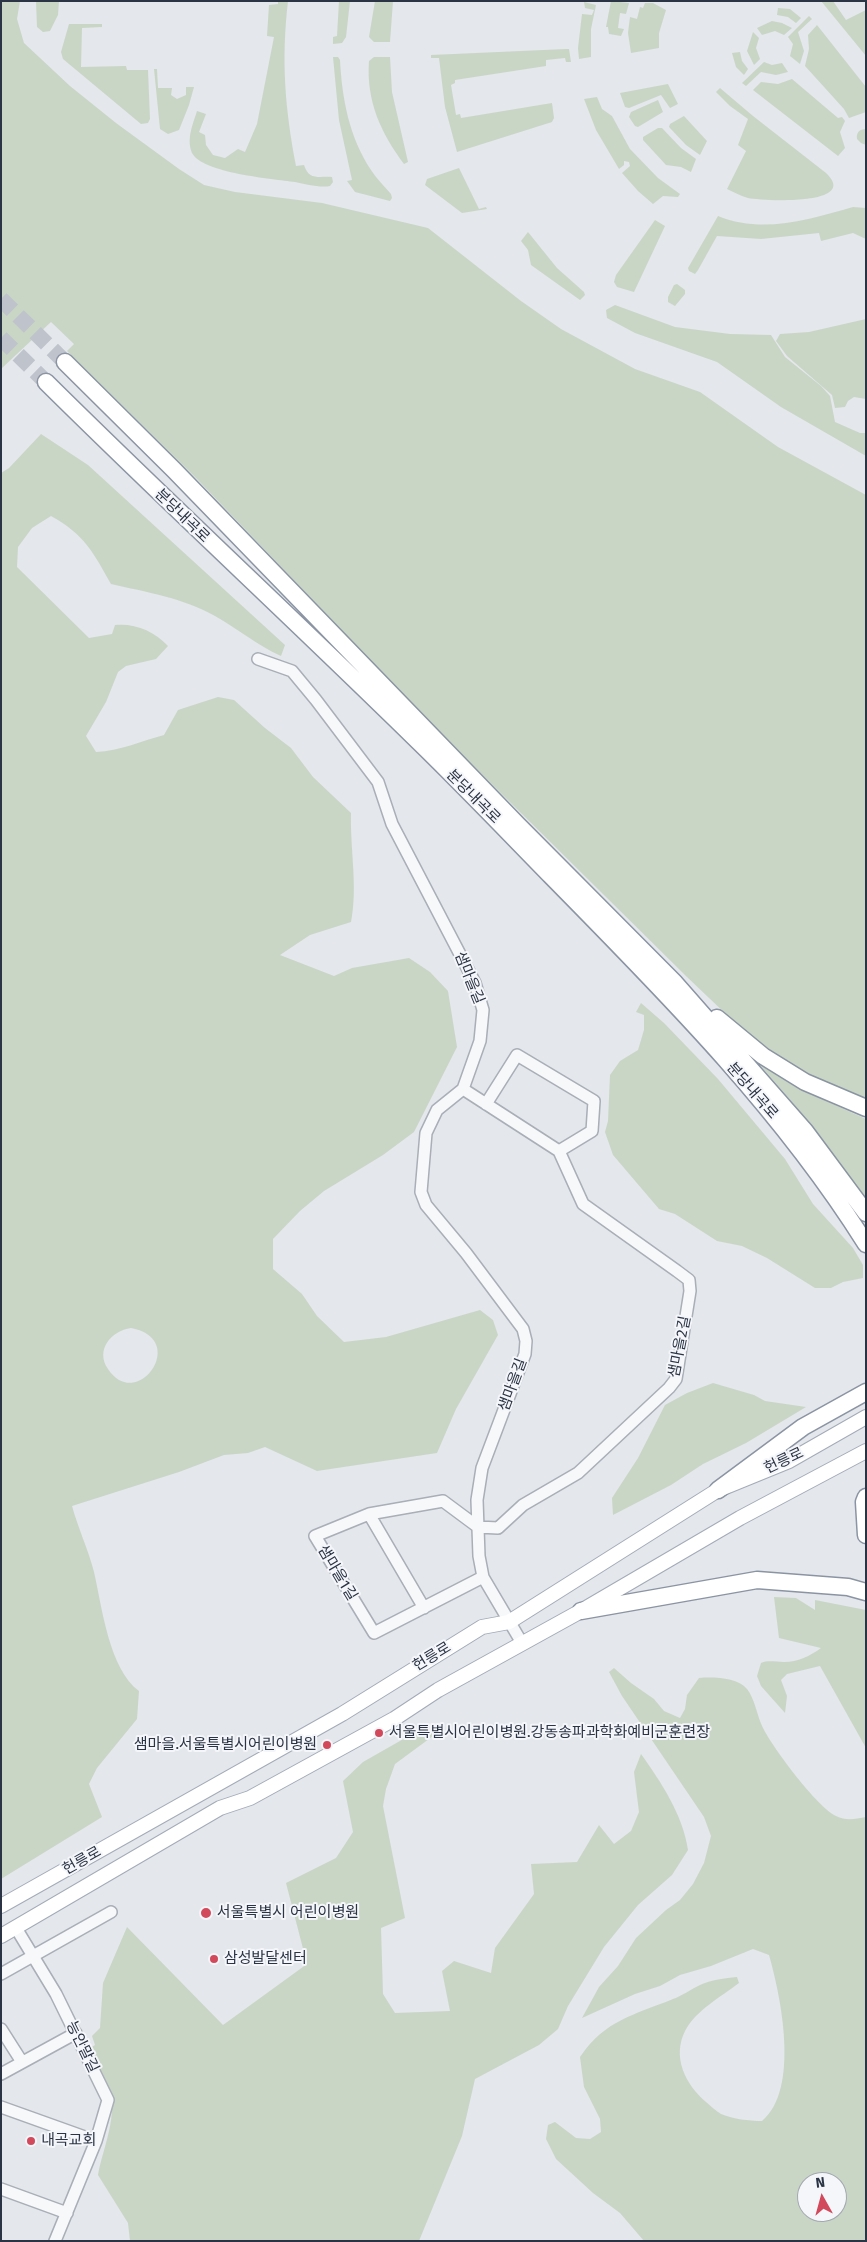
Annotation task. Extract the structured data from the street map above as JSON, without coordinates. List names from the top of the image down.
{
  "streets": {
    "highway": ["분당내곡로"],
    "main road": ["헌릉로"],
    "street": [
      "샘마을길",
      "샘마을2길",
      "샘마을1길",
      "능안말길"
    ]
  },
  "crossings": [
    ["샘마을길", "샘마을2길"],
    ["샘마을길", "헌릉로"],
    ["샘마을길", "샘마을1길"],
    ["샘마을2길", "샘마을1길"],
    ["헌릉로", "능안말길"]
  ],
  "places": [
    "서울특별시어린이병원.강동송파과학화예비군훈련장",
    "샘마을.서울특별시어린이병원",
    "서울특별시 어린이병원",
    "삼성발달센터",
    "내곡교회"
  ],
  "north": "top"
}
